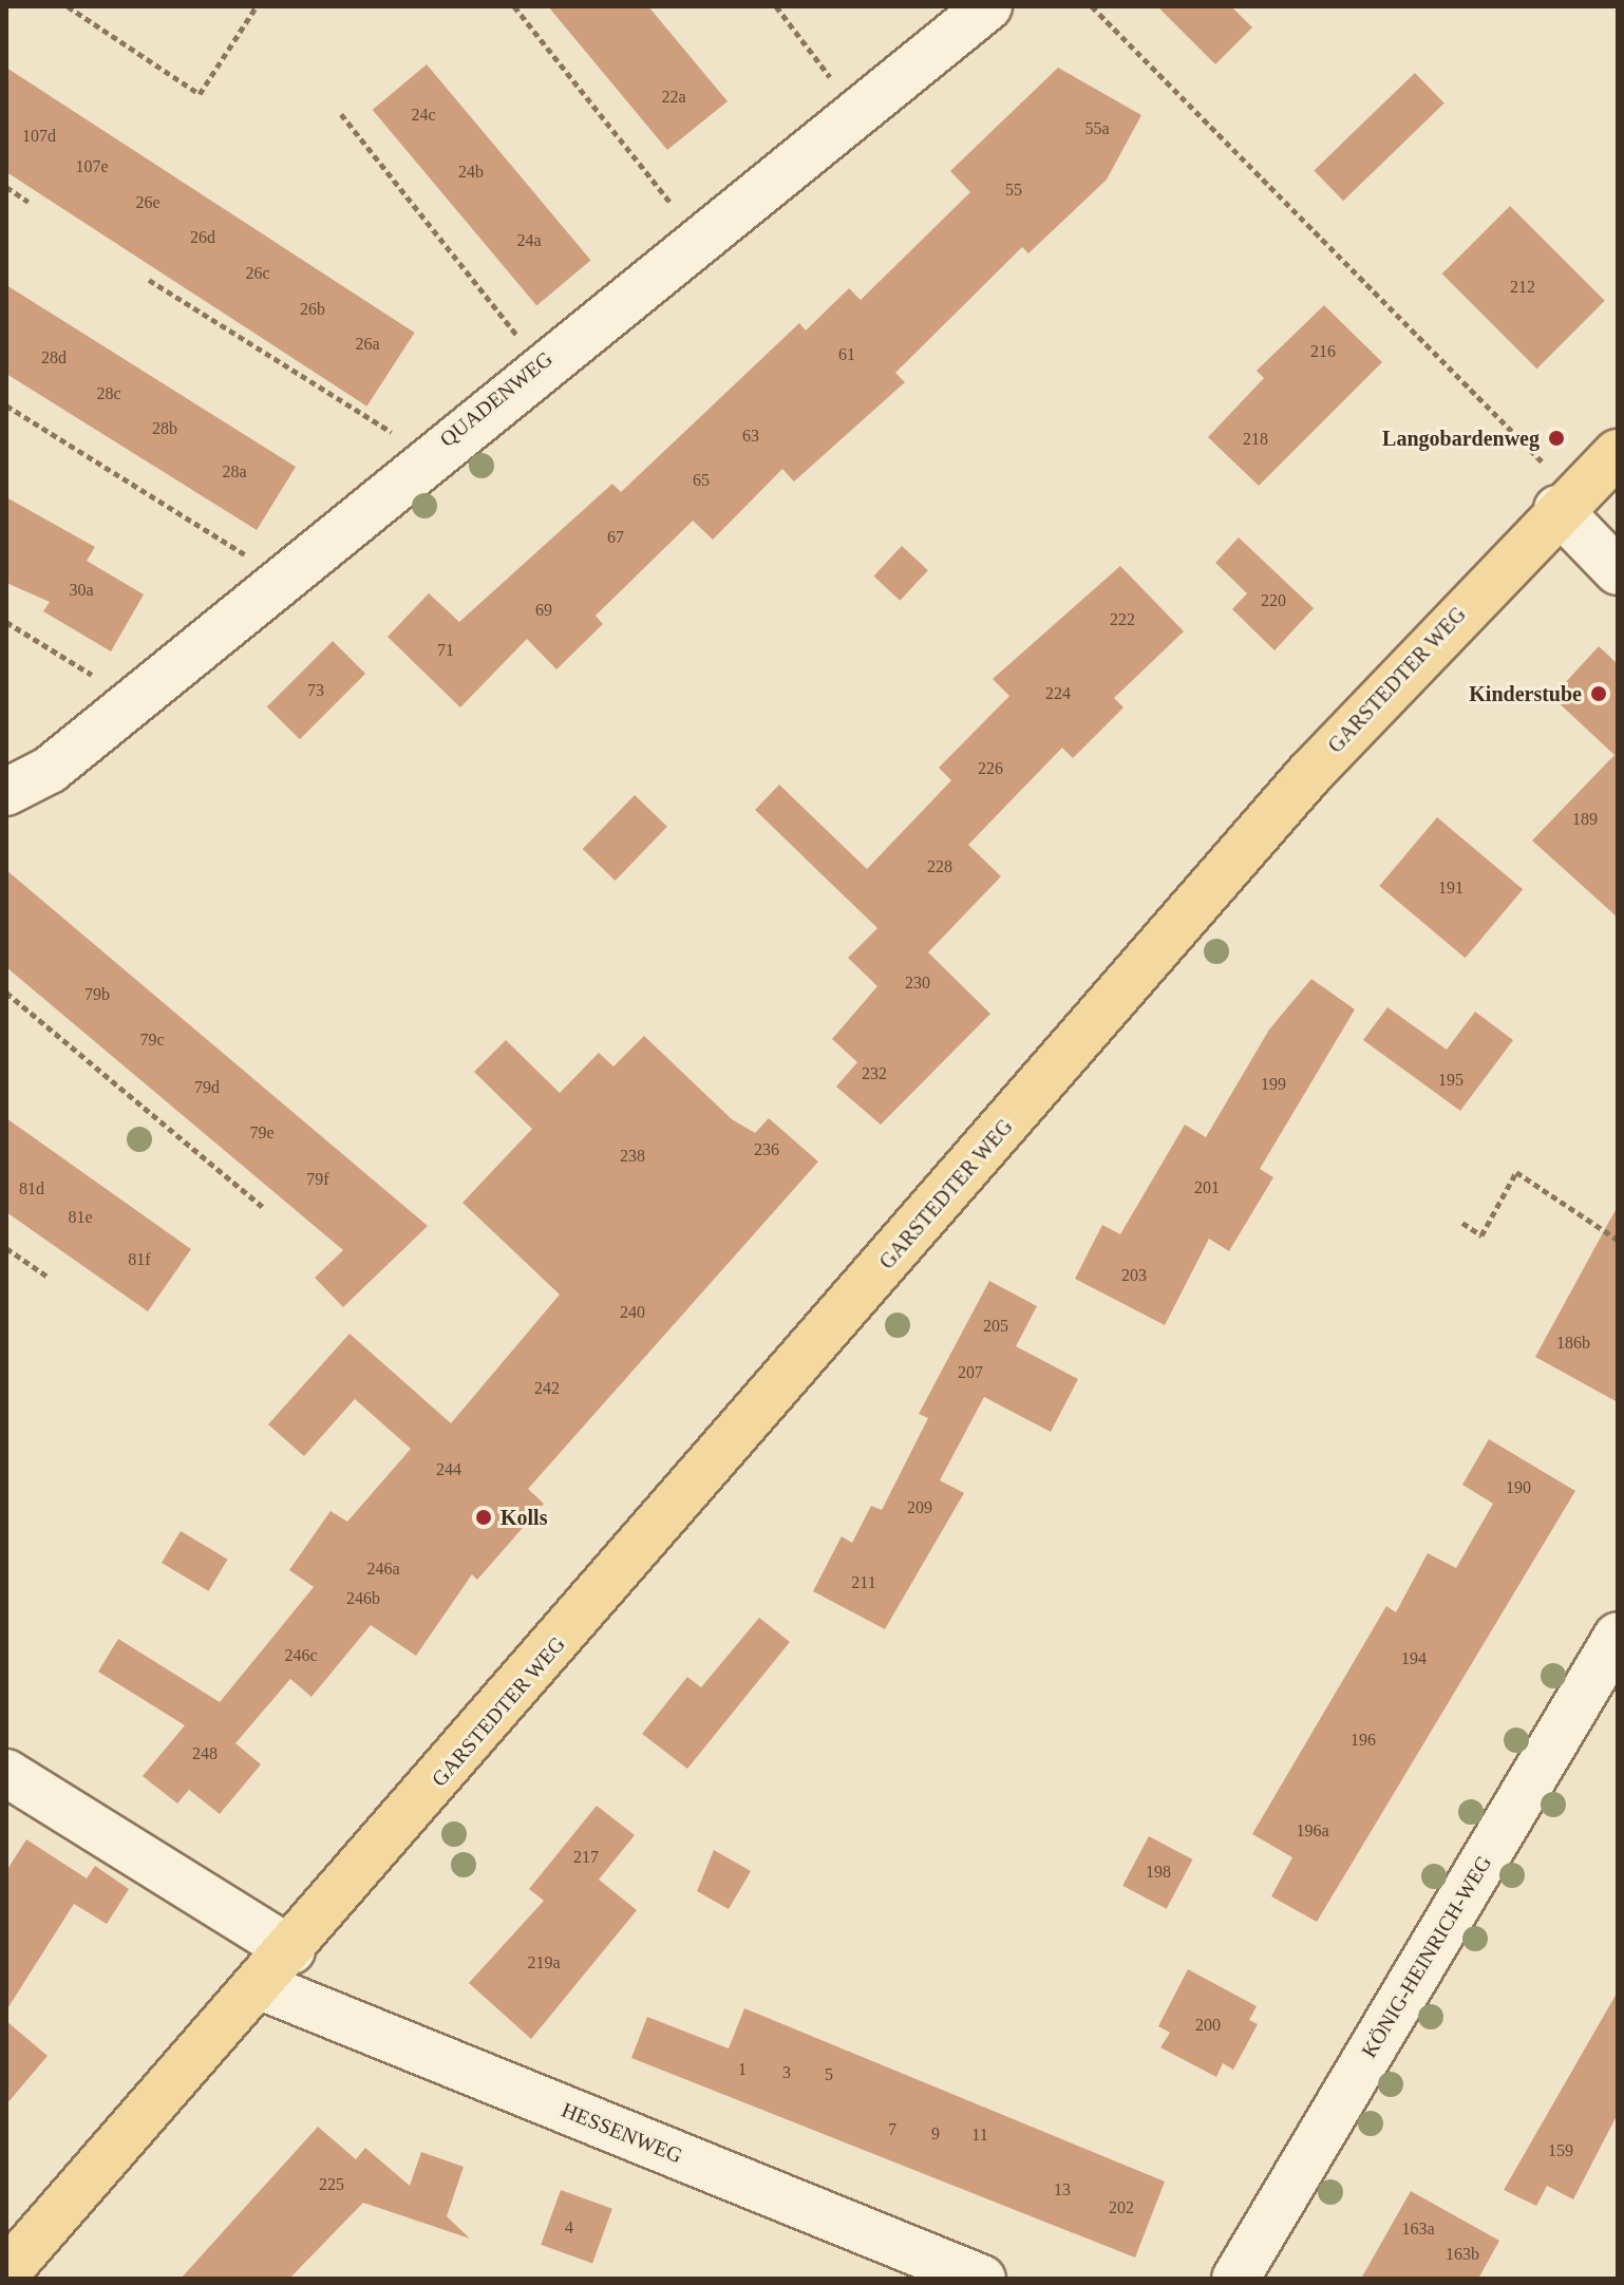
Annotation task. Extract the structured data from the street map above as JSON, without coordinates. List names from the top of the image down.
{
  "streets": {
    "main road": ["GARSTEDTER WEG"],
    "street": ["QUADENWEG", "KÖNIG-HEINRICH-WEG", "HESSENWEG"]
  },
  "crossings": [
    ["GARSTEDTER WEG", "HESSENWEG"]
  ],
  "places": ["Langobardenweg", "Kinderstube", "Kolls"],
  "house_numbers": [
    "22a",
    "24c",
    "55a",
    "107d",
    "107e",
    "24b",
    "55",
    "26e",
    "26d",
    "24a",
    "26c",
    "212",
    "26b",
    "26a",
    "216",
    "61",
    "28d",
    "28c",
    "28b",
    "63",
    "218",
    "28a",
    "65",
    "67",
    "30a",
    "220",
    "69",
    "222",
    "71",
    "73",
    "224",
    "226",
    "189",
    "228",
    "191",
    "230",
    "79b",
    "79c",
    "232",
    "195",
    "199",
    "79d",
    "79e",
    "236",
    "238",
    "79f",
    "201",
    "81d",
    "81e",
    "81f",
    "203",
    "240",
    "205",
    "186b",
    "207",
    "242",
    "244",
    "190",
    "209",
    "246a",
    "211",
    "246b",
    "246c",
    "194",
    "196",
    "248",
    "196a",
    "217",
    "198",
    "219a",
    "200",
    "1",
    "3",
    "5",
    "7",
    "9",
    "11",
    "159",
    "225",
    "13",
    "202",
    "4",
    "163a",
    "163b"
  ]
}
